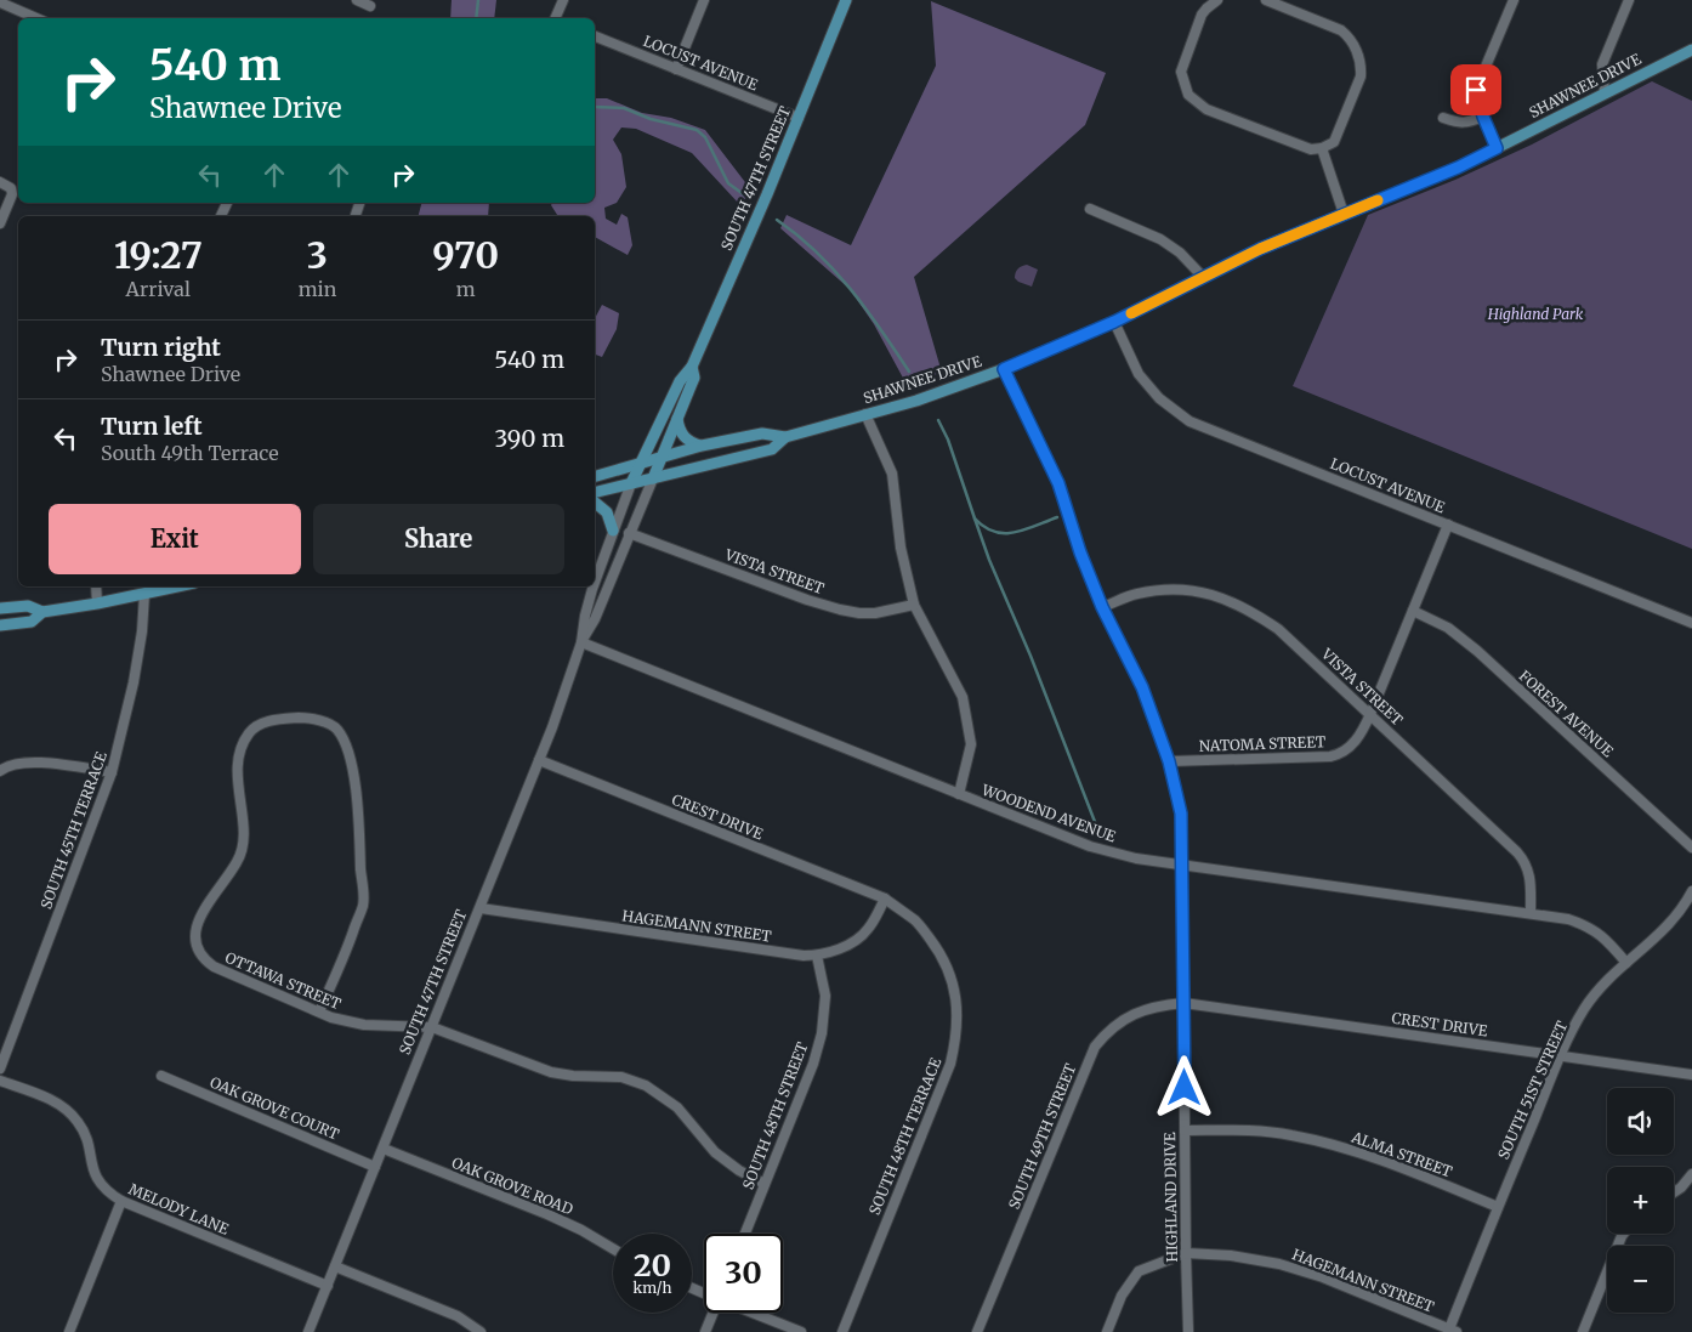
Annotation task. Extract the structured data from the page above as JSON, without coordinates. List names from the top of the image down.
{
  "streets": {
    "main road": ["SHAWNEE DRIVE", "SOUTH 47TH STREET"],
    "street": [
      "LOCUST AVENUE",
      "VISTA STREET",
      "FOREST AVENUE",
      "NATOMA STREET",
      "WOODEND AVENUE",
      "CREST DRIVE",
      "SOUTH 45TH TERRACE",
      "HAGEMANN STREET",
      "OTTAWA STREET",
      "SOUTH 51ST STREET",
      "OAK GROVE COURT",
      "SOUTH 48TH STREET",
      "SOUTH 48TH TERRACE",
      "SOUTH 49TH STREET",
      "ALMA STREET",
      "OAK GROVE ROAD",
      "HIGHLAND DRIVE",
      "MELODY LANE"
    ]
  },
  "crossings": [
    ["LOCUST AVENUE", "SHAWNEE DRIVE"],
    ["LOCUST AVENUE", "SOUTH 47TH STREET"],
    ["LOCUST AVENUE", "NATOMA STREET"],
    ["SHAWNEE DRIVE", "SOUTH 47TH STREET"],
    ["SHAWNEE DRIVE", "HIGHLAND DRIVE"],
    ["SOUTH 47TH STREET", "VISTA STREET"],
    ["SOUTH 47TH STREET", "WOODEND AVENUE"],
    ["SOUTH 47TH STREET", "CREST DRIVE"],
    ["SOUTH 47TH STREET", "HAGEMANN STREET"],
    ["SOUTH 47TH STREET", "OTTAWA STREET"],
    ["SOUTH 47TH STREET", "OAK GROVE COURT"],
    ["SOUTH 47TH STREET", "OAK GROVE ROAD"],
    ["SOUTH 47TH STREET", "MELODY LANE"],
    ["VISTA STREET", "NATOMA STREET"],
    ["VISTA STREET", "WOODEND AVENUE"],
    ["VISTA STREET", "HIGHLAND DRIVE"],
    ["FOREST AVENUE", "NATOMA STREET"],
    ["NATOMA STREET", "HIGHLAND DRIVE"],
    ["WOODEND AVENUE", "SOUTH 51ST STREET"],
    ["WOODEND AVENUE", "HIGHLAND DRIVE"],
    ["CREST DRIVE", "HAGEMANN STREET"],
    ["CREST DRIVE", "SOUTH 51ST STREET"],
    ["CREST DRIVE", "SOUTH 48TH TERRACE"],
    ["CREST DRIVE", "SOUTH 49TH STREET"],
    ["CREST DRIVE", "HIGHLAND DRIVE"],
    ["HAGEMANN STREET", "SOUTH 51ST STREET"],
    ["HAGEMANN STREET", "SOUTH 48TH STREET"],
    ["HAGEMANN STREET", "SOUTH 48TH TERRACE"],
    ["HAGEMANN STREET", "HIGHLAND DRIVE"],
    ["OTTAWA STREET", "SOUTH 48TH STREET"],
    ["SOUTH 51ST STREET", "ALMA STREET"],
    ["SOUTH 49TH STREET", "HIGHLAND DRIVE"],
    ["ALMA STREET", "HIGHLAND DRIVE"]
  ],
  "parks": ["Highland Park"],
  "page": {
    "turn": ["540 m", "Shawnee Drive"],
    "eta": [
      "19:27",
      "Arrival",
      "3",
      "min",
      "970",
      "m"
    ],
    "list": [
      {
        "name": "Turn right",
        "note": "Shawnee Drive",
        "value": "540 m"
      },
      {
        "name": "Turn left",
        "note": "South 49th Terrace",
        "value": "390 m"
      }
    ],
    "buttons": ["Exit", "Share"],
    "map_buttons": ["+", "−"],
    "speed": "20 km/h",
    "limit": "30"
  }
}
